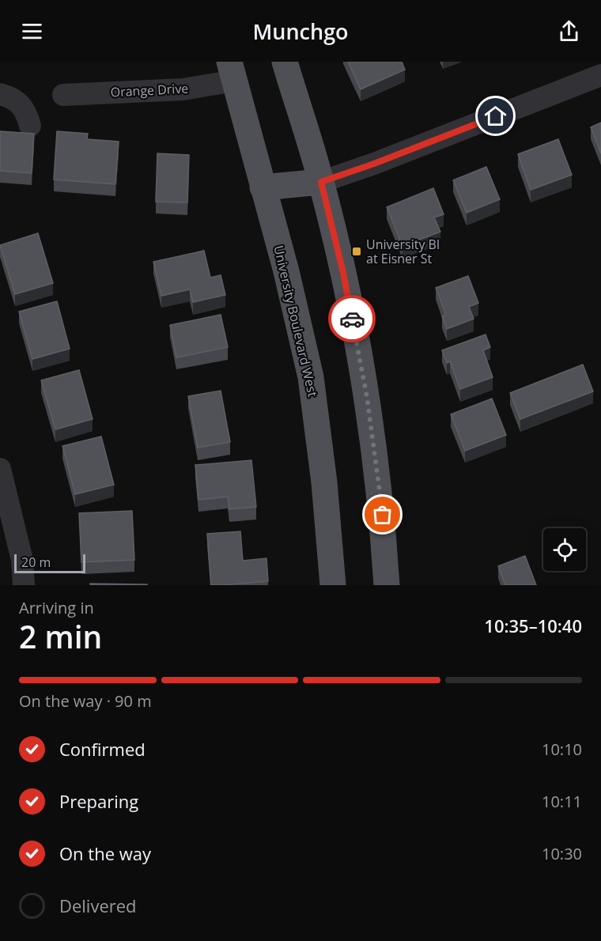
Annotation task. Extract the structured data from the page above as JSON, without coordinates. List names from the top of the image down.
{
  "streets": {
    "main road": ["University Boulevard West"],
    "street": ["Orange Drive"]
  },
  "crossings": [
    ["Orange Drive", "University Boulevard West"]
  ],
  "places": {
    "transit": ["University Bl at Eisner St"]
  },
  "scale_bar": "20 m",
  "page": {
    "header": "Munchgo",
    "scale": "20 m",
    "heading": ["2 min", "Arriving in", "10:35–10:40"],
    "bar": "On the way · 90 m",
    "list": [
      ["Confirmed", "10:10"],
      ["Preparing", "10:11"],
      ["On the way", "10:30"],
      "Delivered"
    ]
  }
}
